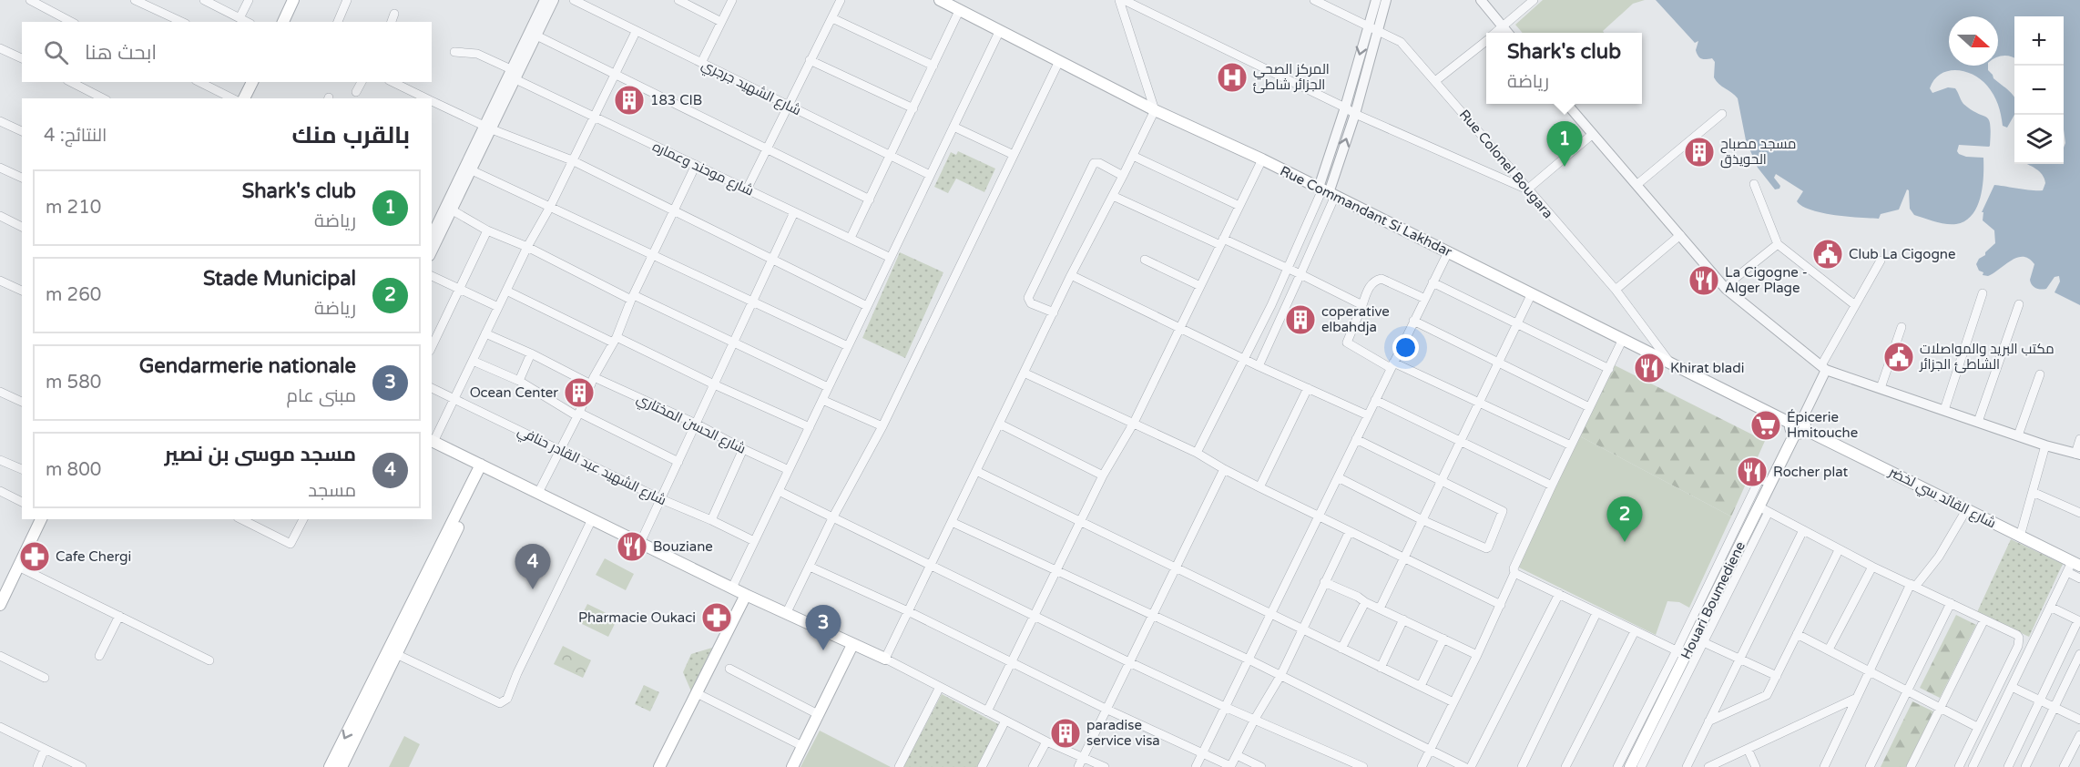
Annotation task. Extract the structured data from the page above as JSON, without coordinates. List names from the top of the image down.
{
  "streets": {
    "main road": ["Rue Commandant Si Lakhdar", "شارع القائد سي لخضر", "Houari Boumediene"],
    "street": [
      "شارع الشهيد جرجري",
      "Rue Colonel Bougara",
      "شارع موحند وعماره",
      "شارع الحسن المختاري",
      "شارع الشهيد عبد القادر حنافي"
    ]
  },
  "crossings": [
    ["Rue Colonel Bougara", "Rue Commandant Si Lakhdar"],
    ["Rue Commandant Si Lakhdar", "شارع القائد سي لخضر"],
    ["Rue Commandant Si Lakhdar", "Houari Boumediene"],
    ["شارع القائد سي لخضر", "Houari Boumediene"]
  ],
  "places": {
    "hospital": ["المركز الصحي الجزائر شاطئ"],
    "building": [
      "183 CIB",
      "مسجد مصباح الحويذق",
      "coperative elbahdja",
      "Ocean Center",
      "paradise service visa"
    ],
    "public building": ["Club La Cigogne", "مكتب البريد والمواصلات الشاطئ الجزائر"],
    "restaurant": [
      "La Cigogne - Alger Plage",
      "Khirat bladi",
      "Rocher plat",
      "Bouziane"
    ],
    "supermarket": ["Épicerie Hmitouche"],
    "pharmacy": ["Cafe Chergi", "Pharmacie Oukaci"]
  },
  "north": "right",
  "page": {
    "map_buttons": ["+", "−"],
    "search": "ابحث هنا",
    "popup": ["Shark's club", "رياضة"],
    "heading": ["بالقرب منك", "النتائج: 4"],
    "pins": [
      "1",
      "2",
      "4",
      "3"
    ],
    "list": [
      {
        "mark": "1",
        "name": "Shark's club",
        "note": "رياضة",
        "value": "210 m"
      },
      {
        "mark": "2",
        "name": "Stade Municipal",
        "note": "رياضة",
        "value": "260 m"
      },
      {
        "mark": "3",
        "name": "Gendarmerie nationale",
        "note": "مبنى عام",
        "value": "580 m"
      },
      {
        "mark": "4",
        "name": "مسجد موسى بن نصير",
        "note": "مسجد",
        "value": "800 m"
      }
    ]
  }
}
